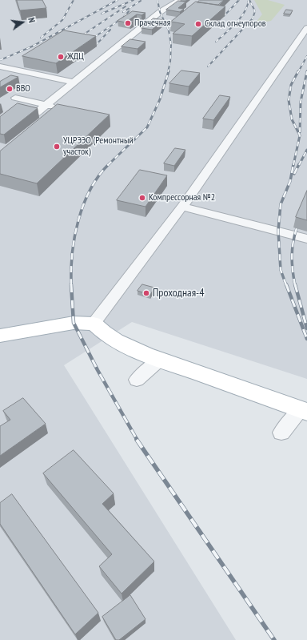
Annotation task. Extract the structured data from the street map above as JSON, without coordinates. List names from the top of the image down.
{
  "places": [
    "Прачечная",
    "Склад огнеупоров",
    "ЖДЦ",
    "ВВО",
    "УЦРЭЭО (Ремонтный участок)",
    "Компрессорная №2",
    "Проходная-4"
  ],
  "north": "right"
}
